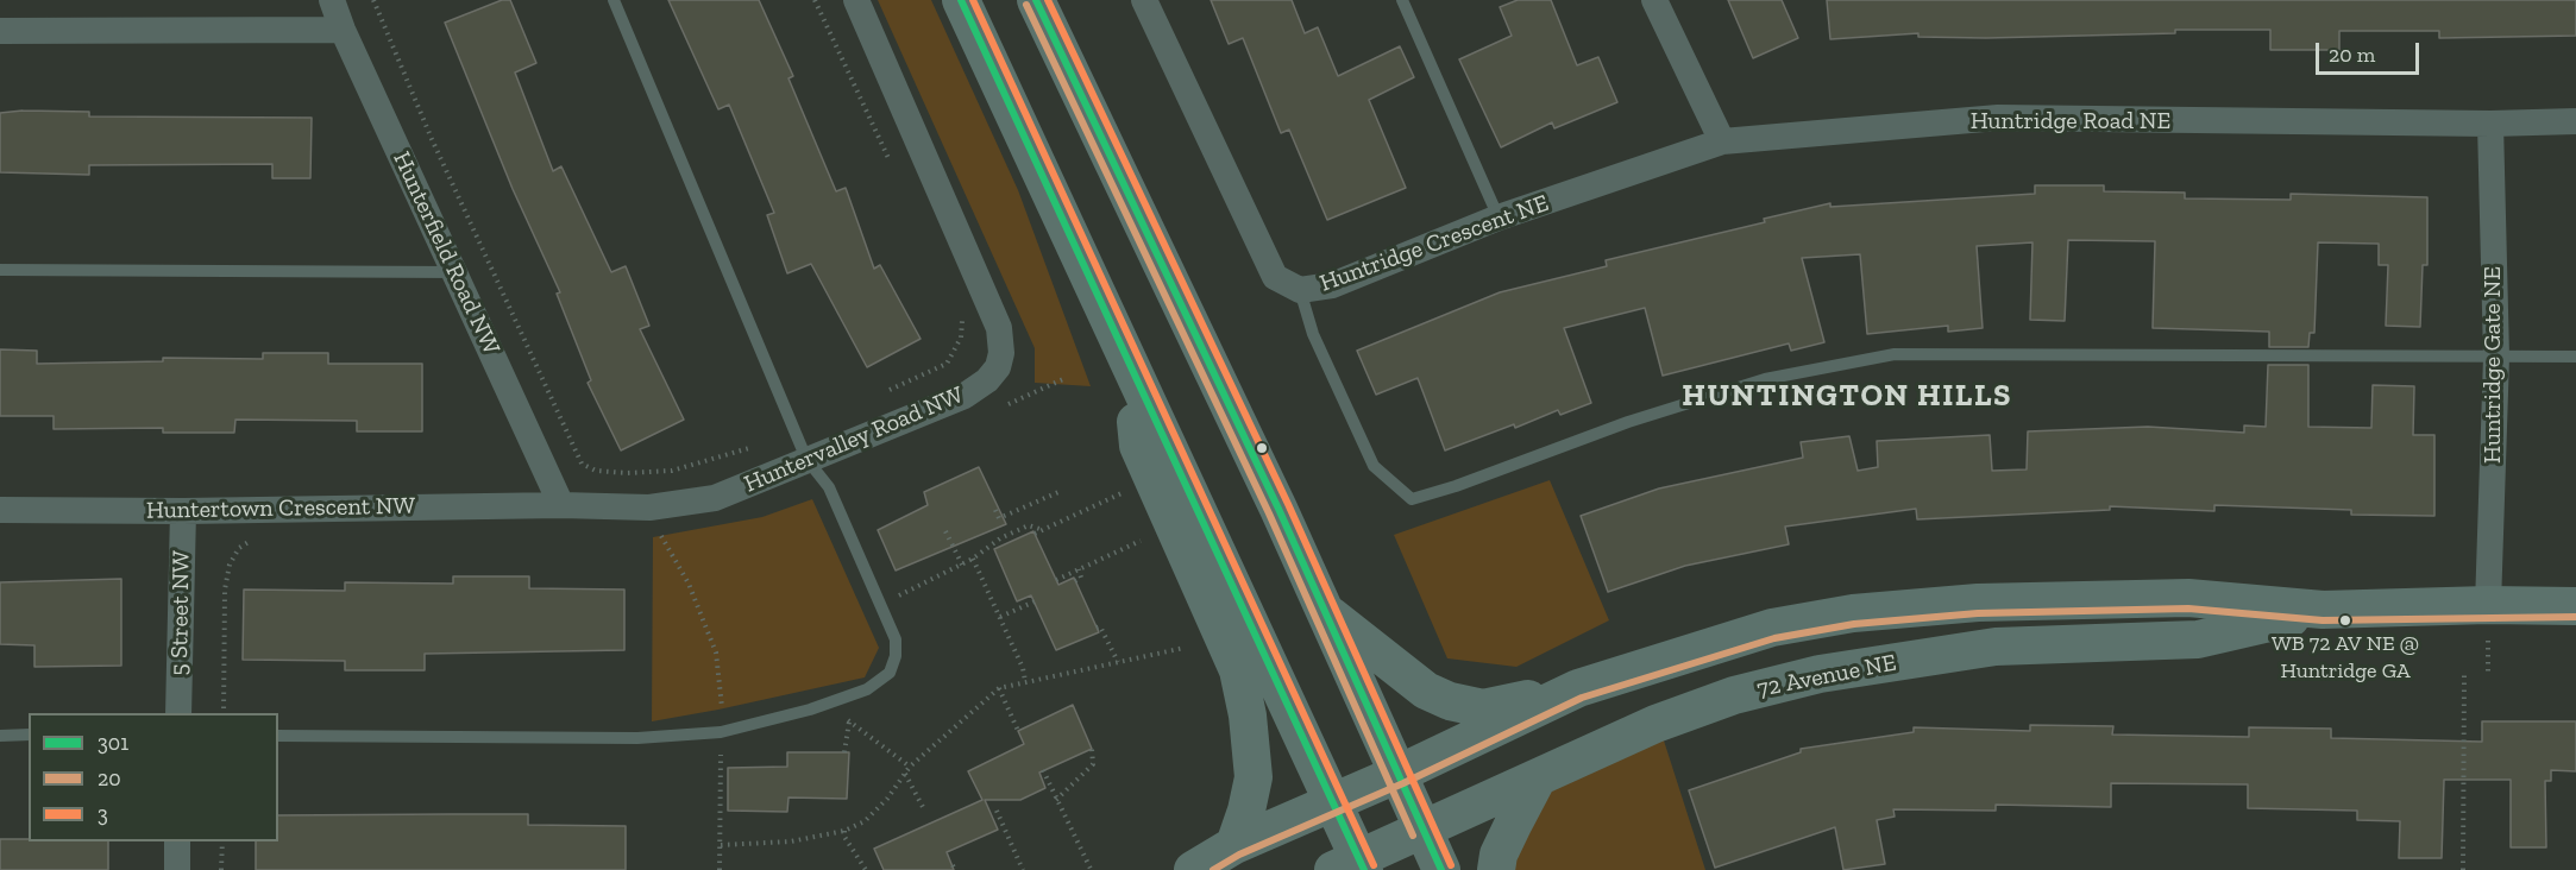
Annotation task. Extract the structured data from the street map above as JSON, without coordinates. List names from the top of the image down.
{
  "streets": {
    "main road": ["72 Avenue NE"],
    "street": [
      "Huntridge Road NE",
      "Huntridge Crescent NE",
      "Hunterfield Road NW",
      "Huntridge Gate NE",
      "Huntervalley Road NW",
      "Huntertown Crescent NW",
      "5 Street NW"
    ]
  },
  "crossings": [
    ["Huntridge Road NE", "Huntridge Crescent NE"],
    ["Huntridge Road NE", "Huntridge Gate NE"],
    ["Hunterfield Road NW", "Huntervalley Road NW"],
    ["Hunterfield Road NW", "Huntertown Crescent NW"],
    ["Huntridge Gate NE", "72 Avenue NE"],
    ["Huntervalley Road NW", "Huntertown Crescent NW"],
    ["Huntertown Crescent NW", "5 Street NW"]
  ],
  "districts": ["HUNTINGTON HILLS"],
  "places": ["WB 72 AV NE @ Huntridge GA"],
  "lines": ["transit line 301", "transit line 3", "transit line 20"],
  "legend": ["301", "20", "3"],
  "scale_bar": "20 m"
}
